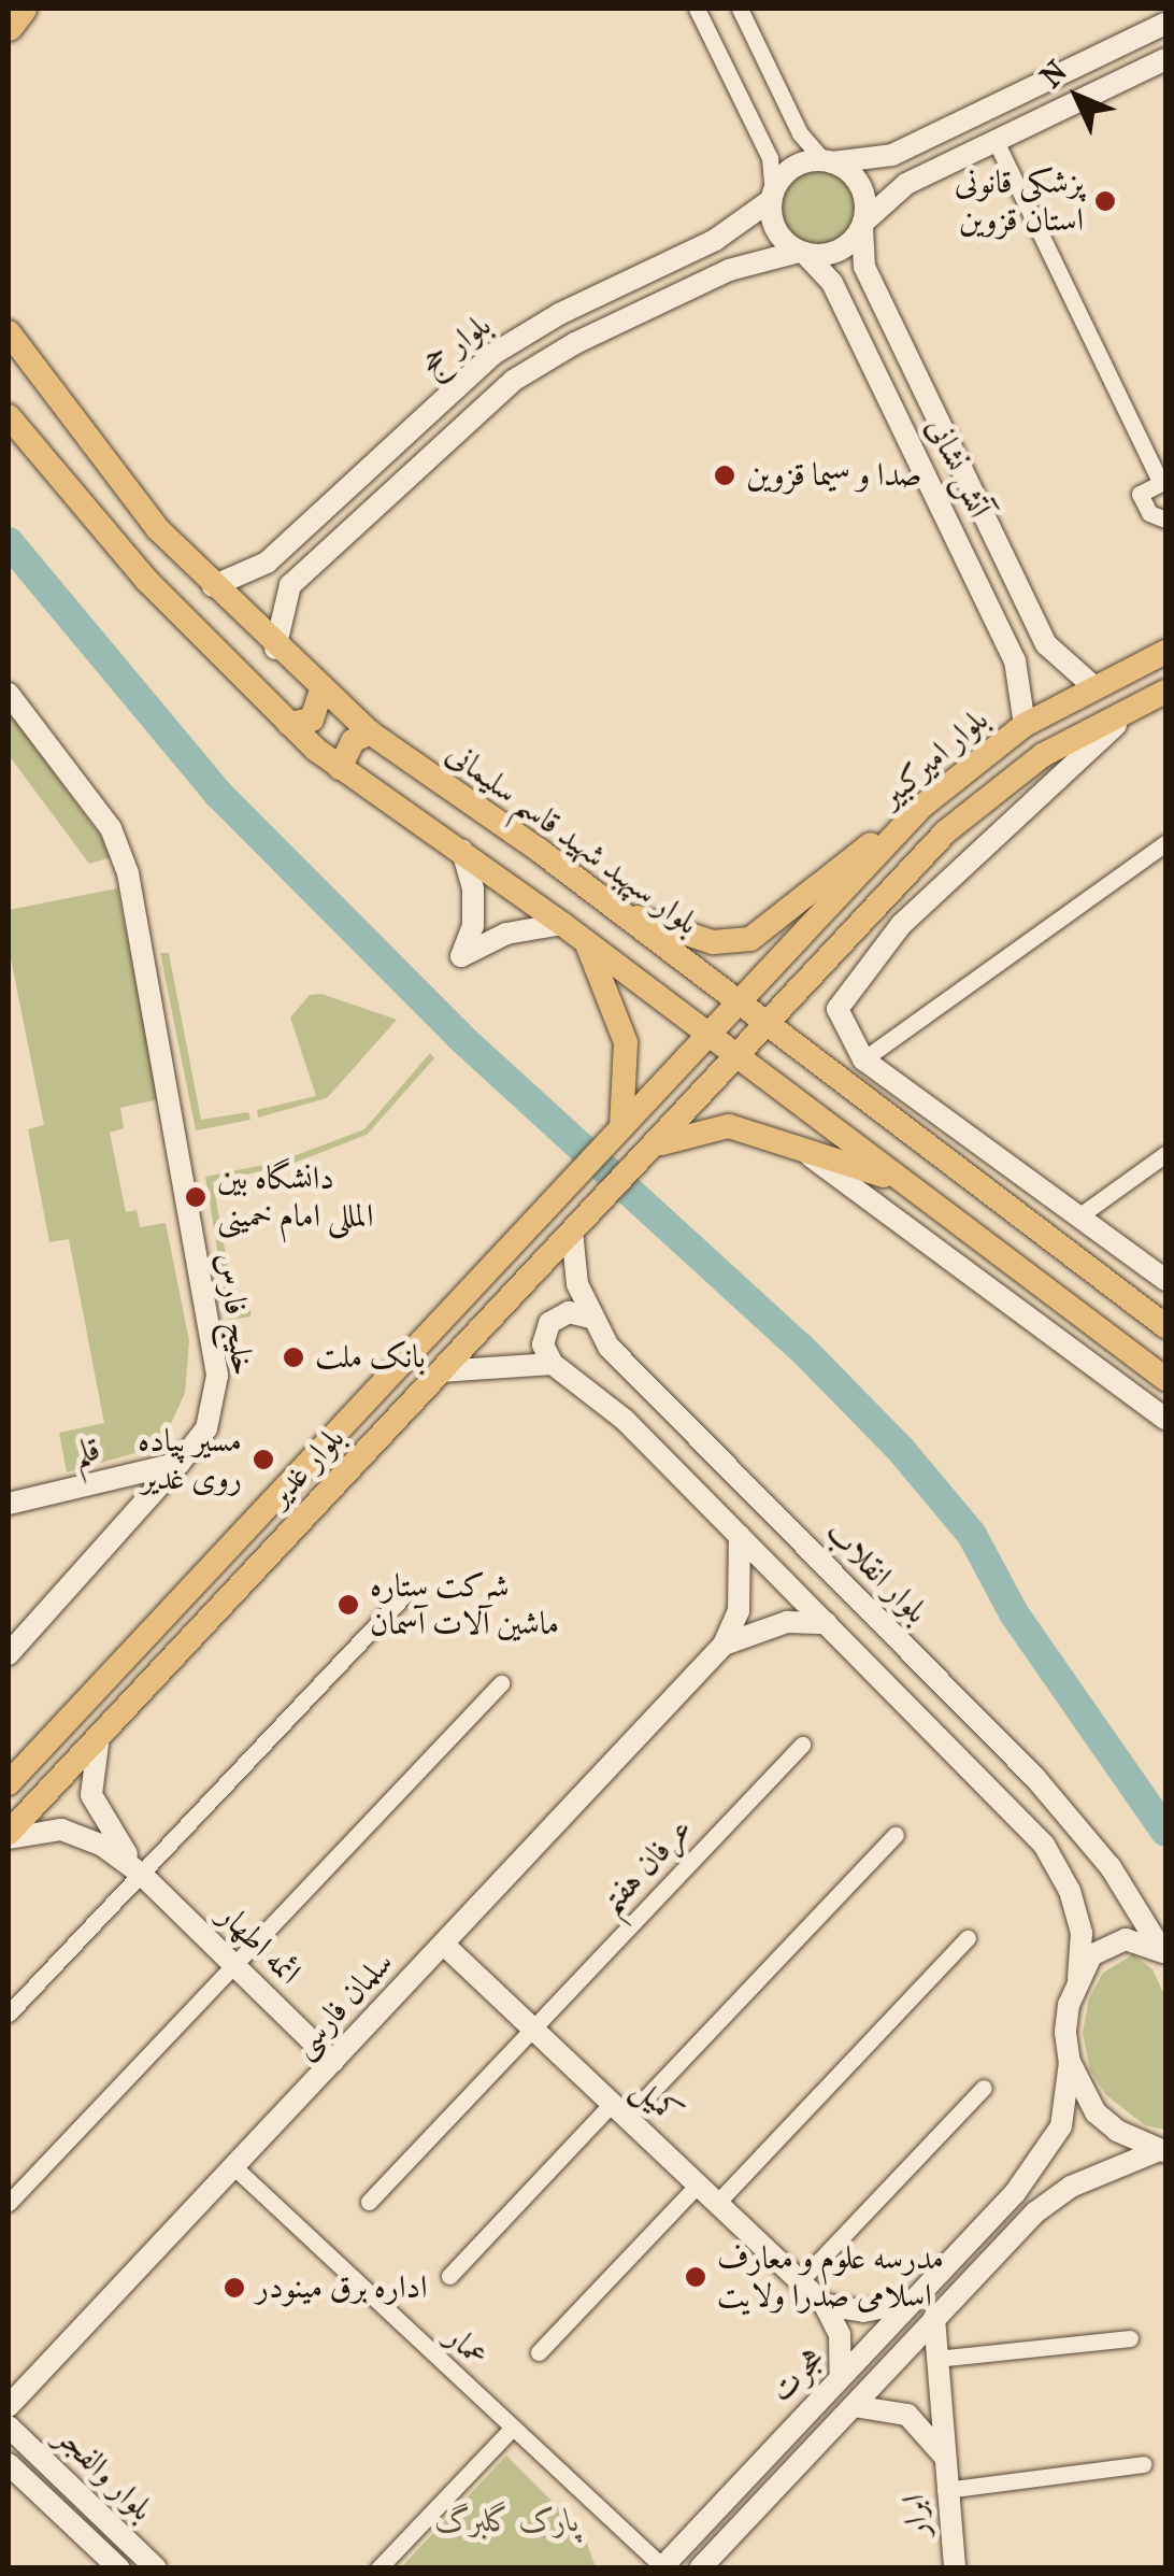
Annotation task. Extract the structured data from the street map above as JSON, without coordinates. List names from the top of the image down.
{
  "streets": {
    "main road": [
      "بلوار حج",
      "آتش نشانی",
      "بلوار امیرکبیر",
      "بلوار سپهبد شهید قاسم سلیمانی",
      "خلیج فارس",
      "قلم",
      "بلوار غدیر",
      "بلوار انقلاب",
      "ائمه اطهار",
      "سلمان فارسی",
      "کمیل",
      "هجرت",
      "بلوار والفجر",
      "ابرار"
    ],
    "street": ["عرفان هفتم", "عمار"]
  },
  "crossings": [
    ["بلوار حج", "آتش نشانی"],
    ["بلوار حج", "بلوار سپهبد شهید قاسم سلیمانی"],
    ["آتش نشانی", "بلوار امیرکبیر"],
    ["بلوار امیرکبیر", "بلوار سپهبد شهید قاسم سلیمانی"],
    ["بلوار امیرکبیر", "بلوار غدیر"],
    ["خلیج فارس", "قلم"],
    ["بلوار غدیر", "بلوار انقلاب"],
    ["بلوار غدیر", "ائمه اطهار"],
    ["عرفان هفتم", "کمیل"],
    ["ائمه اطهار", "سلمان فارسی"],
    ["سلمان فارسی", "کمیل"],
    ["سلمان فارسی", "عمار"],
    ["عمار", "هجرت"],
    ["هجرت", "ابرار"]
  ],
  "parks": ["پارک گلبرگ"],
  "places": [
    "پزشکی قانونی استان قزوین",
    "صدا و سیما قزوین",
    "دانشگاه بین المللی امام خمینی",
    "بانک ملت",
    "مسیر پیاده روی غدیر",
    "شرکت ستاره ماشین آلات آسمان",
    "مدرسه علوم و معارف اسلامی صدرا ولایت",
    "اداره برق مینودر"
  ],
  "north": "top left"
}
